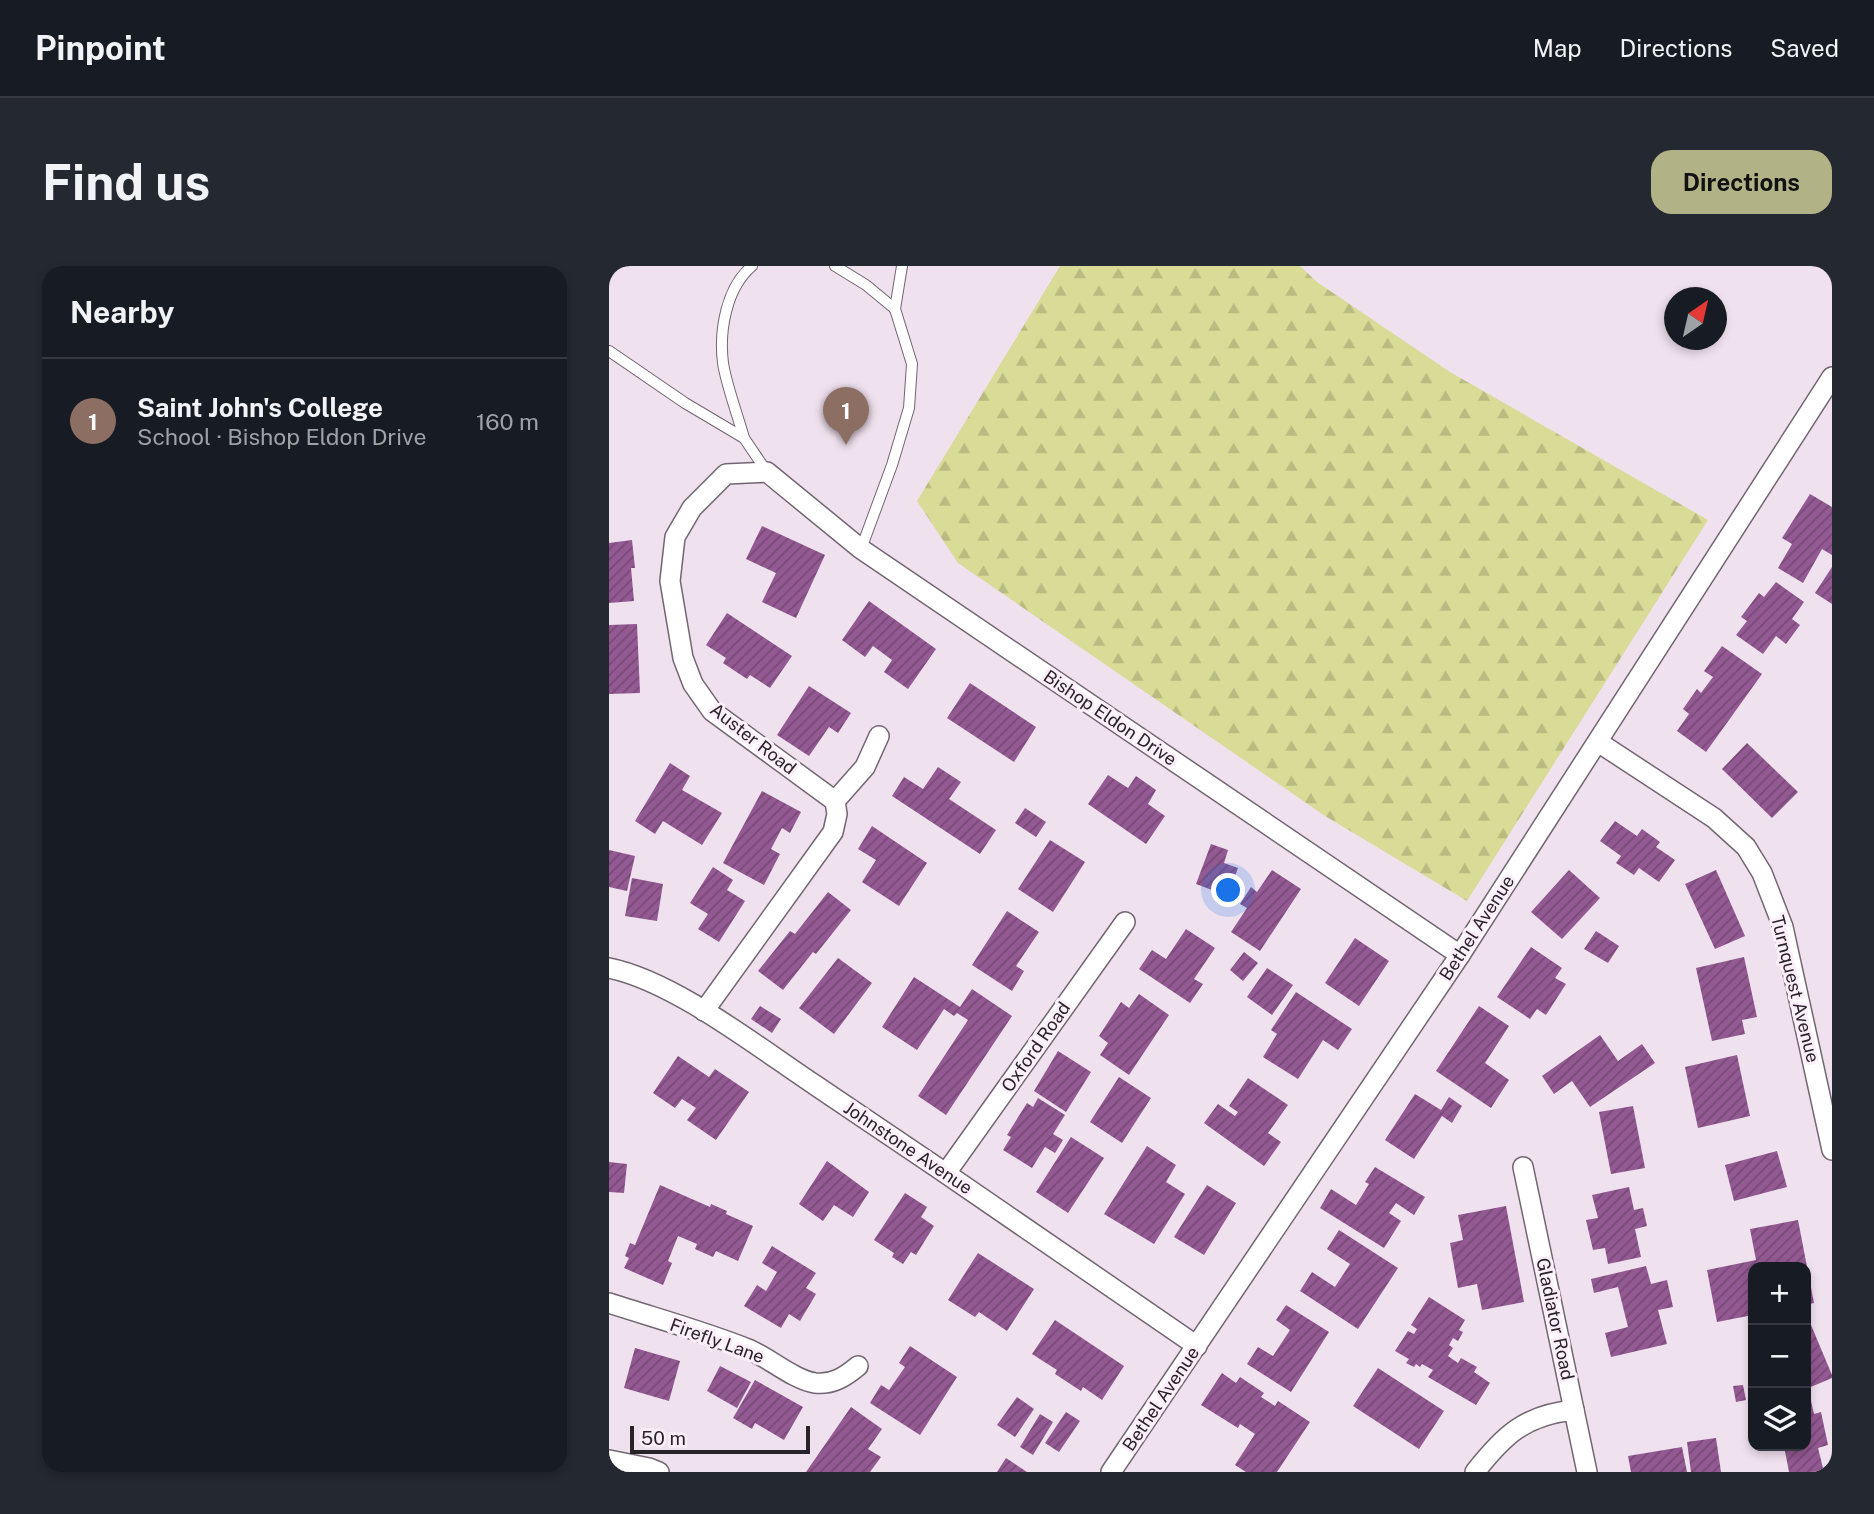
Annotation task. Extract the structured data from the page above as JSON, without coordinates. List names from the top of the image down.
{
  "streets": {
    "street": [
      "Bishop Eldon Drive",
      "Auster Road",
      "Bethel Avenue",
      "Turnquest Avenue",
      "Oxford Road",
      "Johnstone Avenue",
      "Gladiator Road",
      "Firefly Lane"
    ]
  },
  "crossings": [
    ["Bishop Eldon Drive", "Auster Road"],
    ["Bishop Eldon Drive", "Bethel Avenue"],
    ["Bethel Avenue", "Turnquest Avenue"],
    ["Bethel Avenue", "Johnstone Avenue"],
    ["Oxford Road", "Johnstone Avenue"]
  ],
  "scale_bar": "50 m",
  "north": "top right",
  "page": {
    "header": "Pinpoint",
    "nav": ["Map", "Directions", "Saved"],
    "buttons": "Directions",
    "title": "Find us",
    "heading": "Nearby",
    "list": [
      {
        "mark": "1",
        "name": "Saint John's College",
        "note": "School · Bishop Eldon Drive",
        "value": "160 m"
      }
    ],
    "pins": "1",
    "map_buttons": ["+", "−"],
    "scale": "50 m"
  }
}
